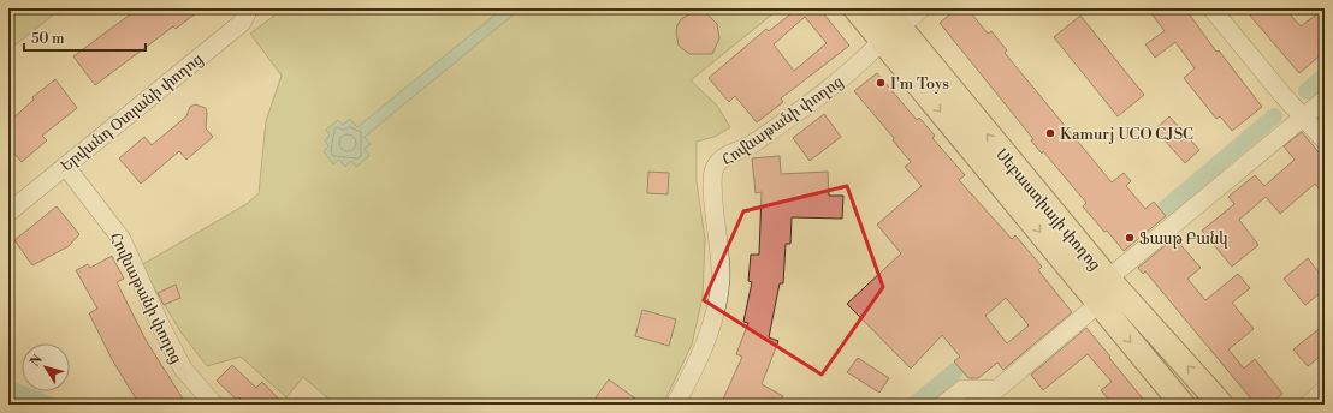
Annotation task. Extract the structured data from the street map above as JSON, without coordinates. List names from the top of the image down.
{
  "streets": {
    "main road": ["Սեբաստիայի փողոց"],
    "street": ["Երվանդ Օտյանի փողոց", "Հովնաթանի փողոց"]
  },
  "crossings": [
    ["Երվանդ Օտյանի փողոց", "Հովնաթանի փողոց"],
    ["Հովնաթանի փողոց", "Սեբաստիայի փողոց"]
  ],
  "places": ["I'm Toys", "Kamurj UCO CJSC", "Ֆասթ Բանկ"],
  "scale_bar": "50 m",
  "north": "top left"
}
